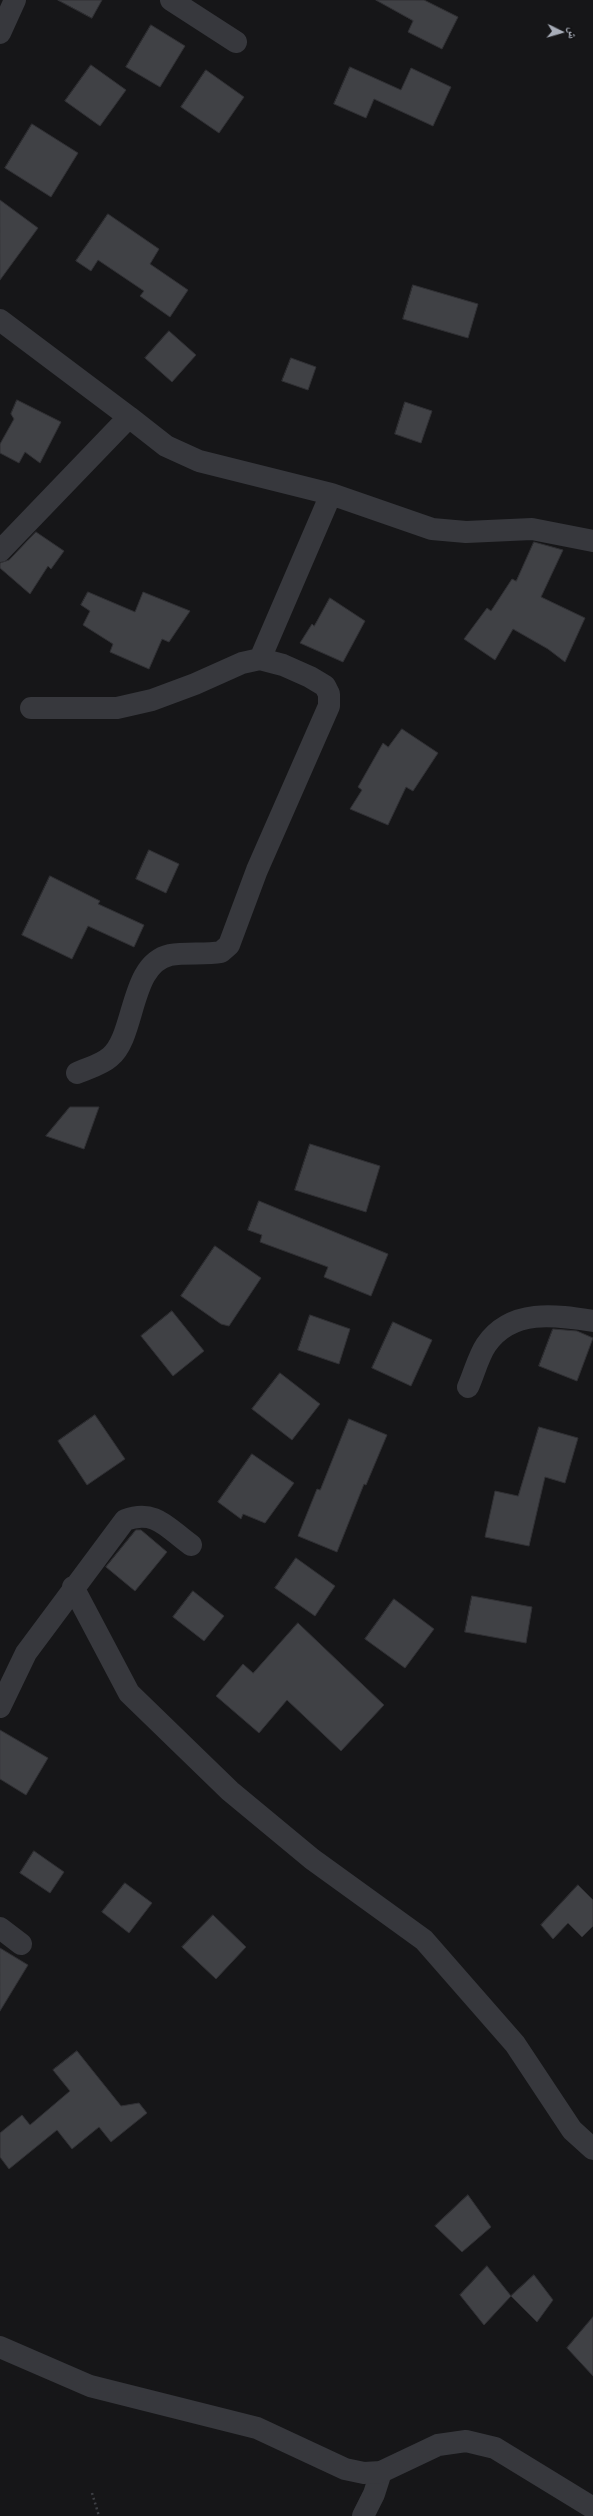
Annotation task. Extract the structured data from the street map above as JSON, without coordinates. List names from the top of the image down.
{
  "north": "right"
}
